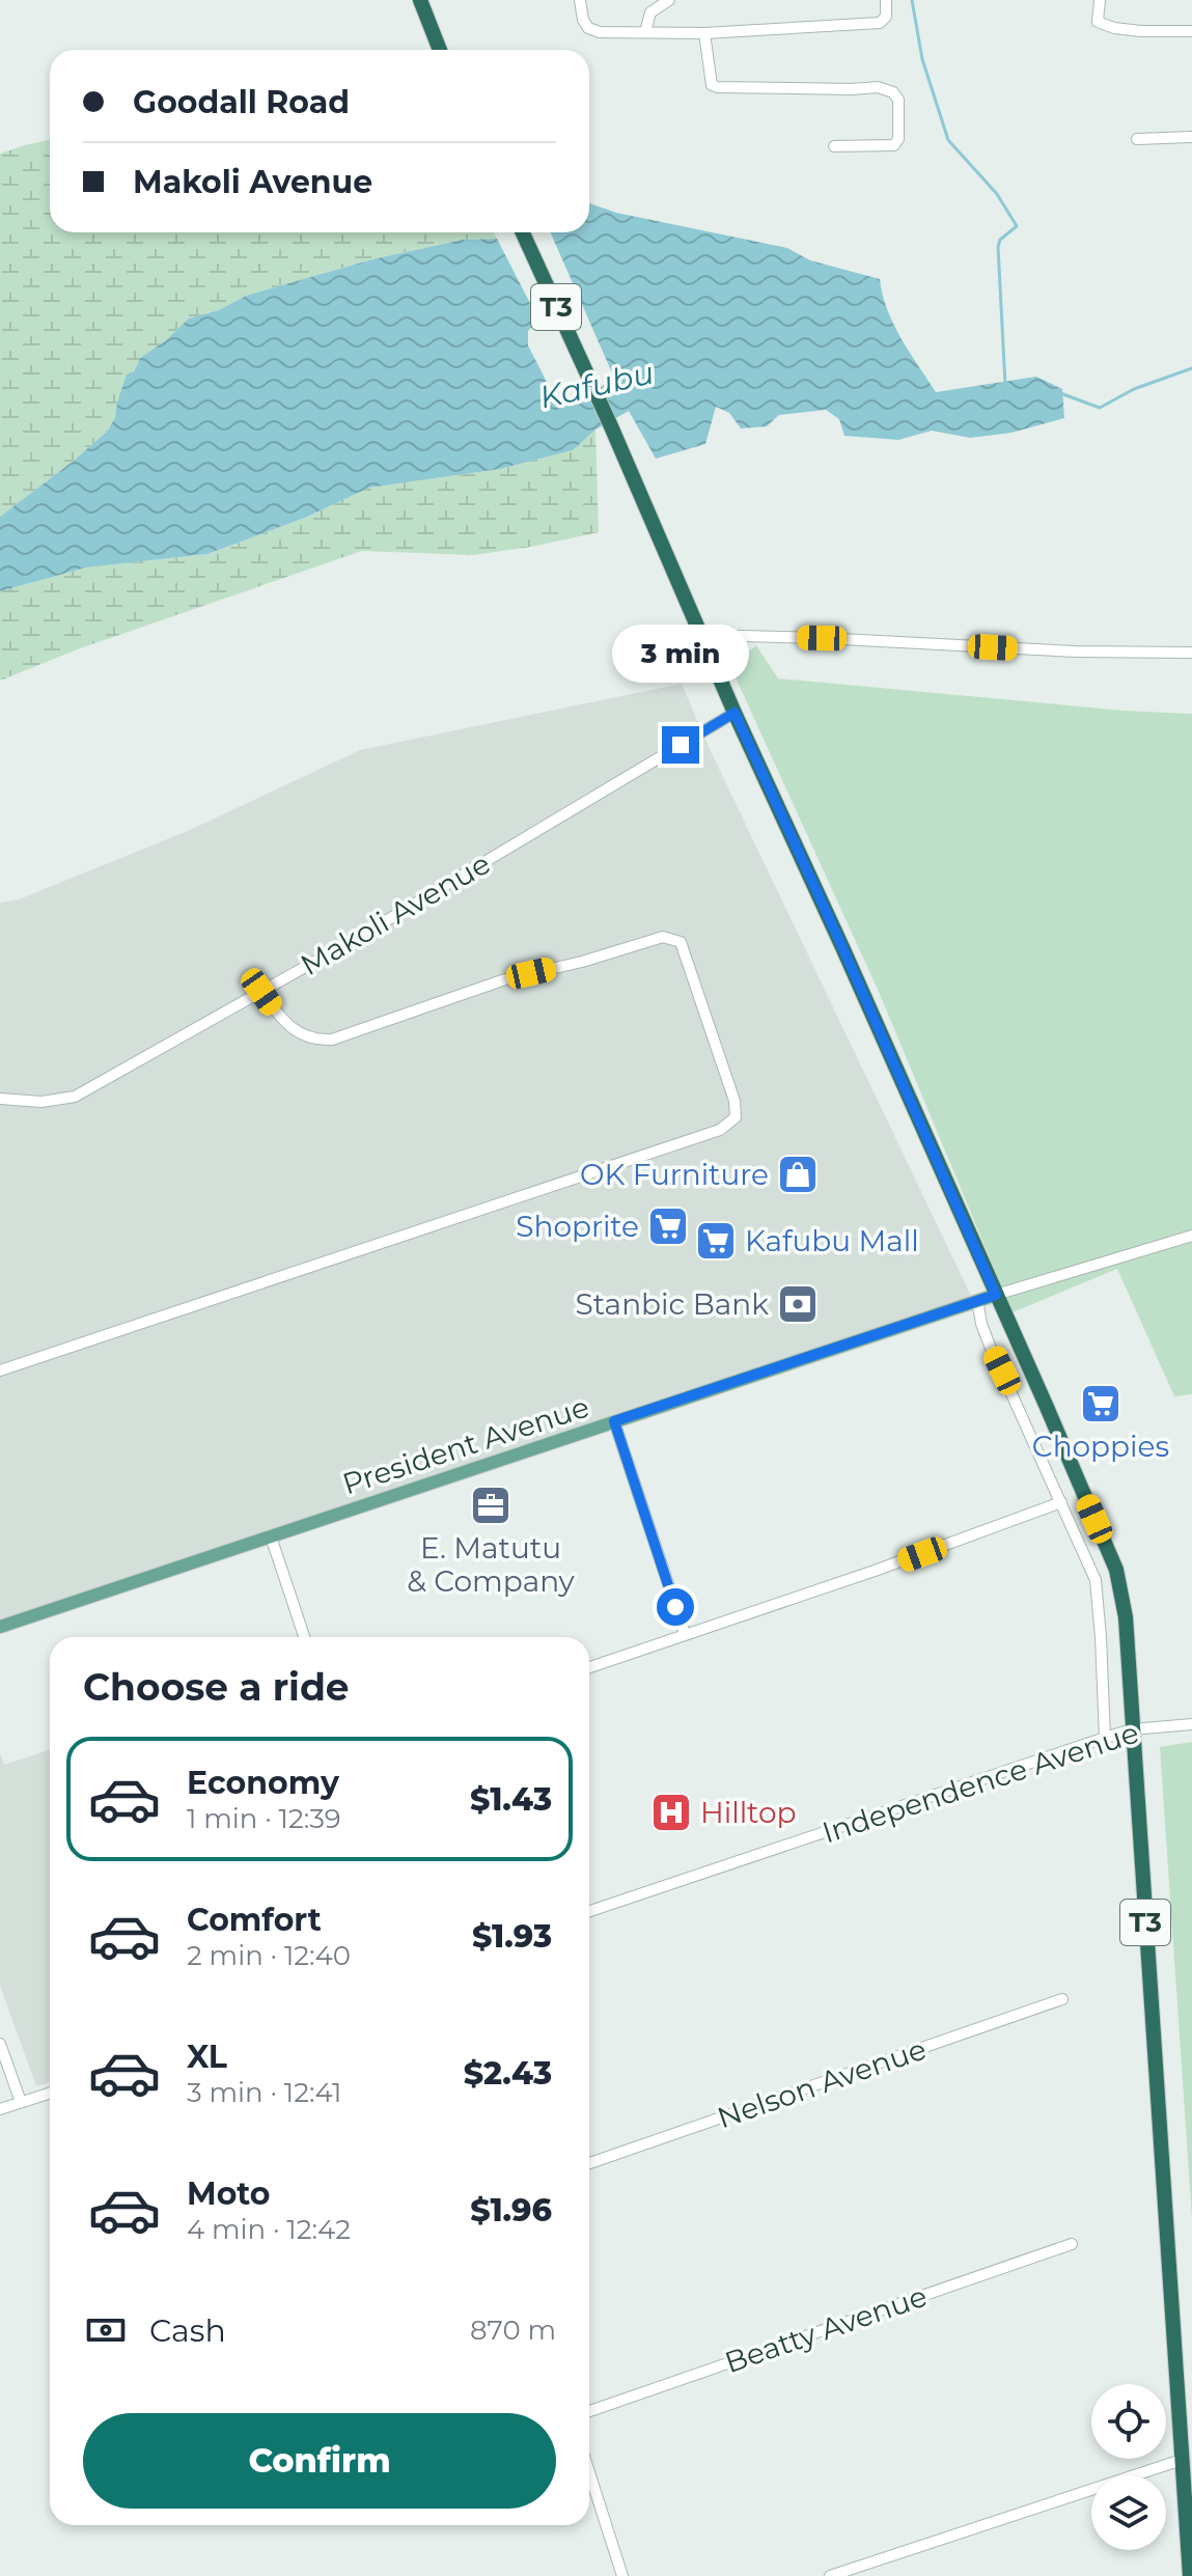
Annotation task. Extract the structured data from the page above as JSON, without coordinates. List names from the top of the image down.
{
  "streets": {
    "highway": ["T3"],
    "main road": ["President Avenue"],
    "street": [
      "Makoli Avenue",
      "Independence Avenue",
      "Nelson Avenue",
      "Beatty Avenue"
    ]
  },
  "crossings": [
    ["T3", "Makoli Avenue"],
    ["T3", "President Avenue"],
    ["T3", "Independence Avenue"]
  ],
  "water": ["Kafubu"],
  "places": {
    "shop": ["OK Furniture"],
    "supermarket": ["Shoprite", "Kafubu Mall", "Choppies"],
    "bank": ["Stanbic Bank"],
    "office": ["E. Matutu & Company"],
    "hospital": ["Hilltop"]
  },
  "page": {
    "banner": ["Goodall Road", "Makoli Avenue"],
    "bubble": "3 min",
    "heading": "Choose a ride",
    "list": [
      {
        "name": "Economy",
        "note": "1 min · 12:39",
        "value": "$1.43"
      },
      {
        "name": "Comfort",
        "note": "2 min · 12:40",
        "value": "$1.93"
      },
      {
        "name": "XL",
        "note": "3 min · 12:41",
        "value": "$2.43"
      },
      {
        "name": "Moto",
        "note": "4 min · 12:42",
        "value": "$1.96"
      }
    ],
    "pay": ["Cash", "870 m"],
    "buttons": "Confirm"
  }
}
